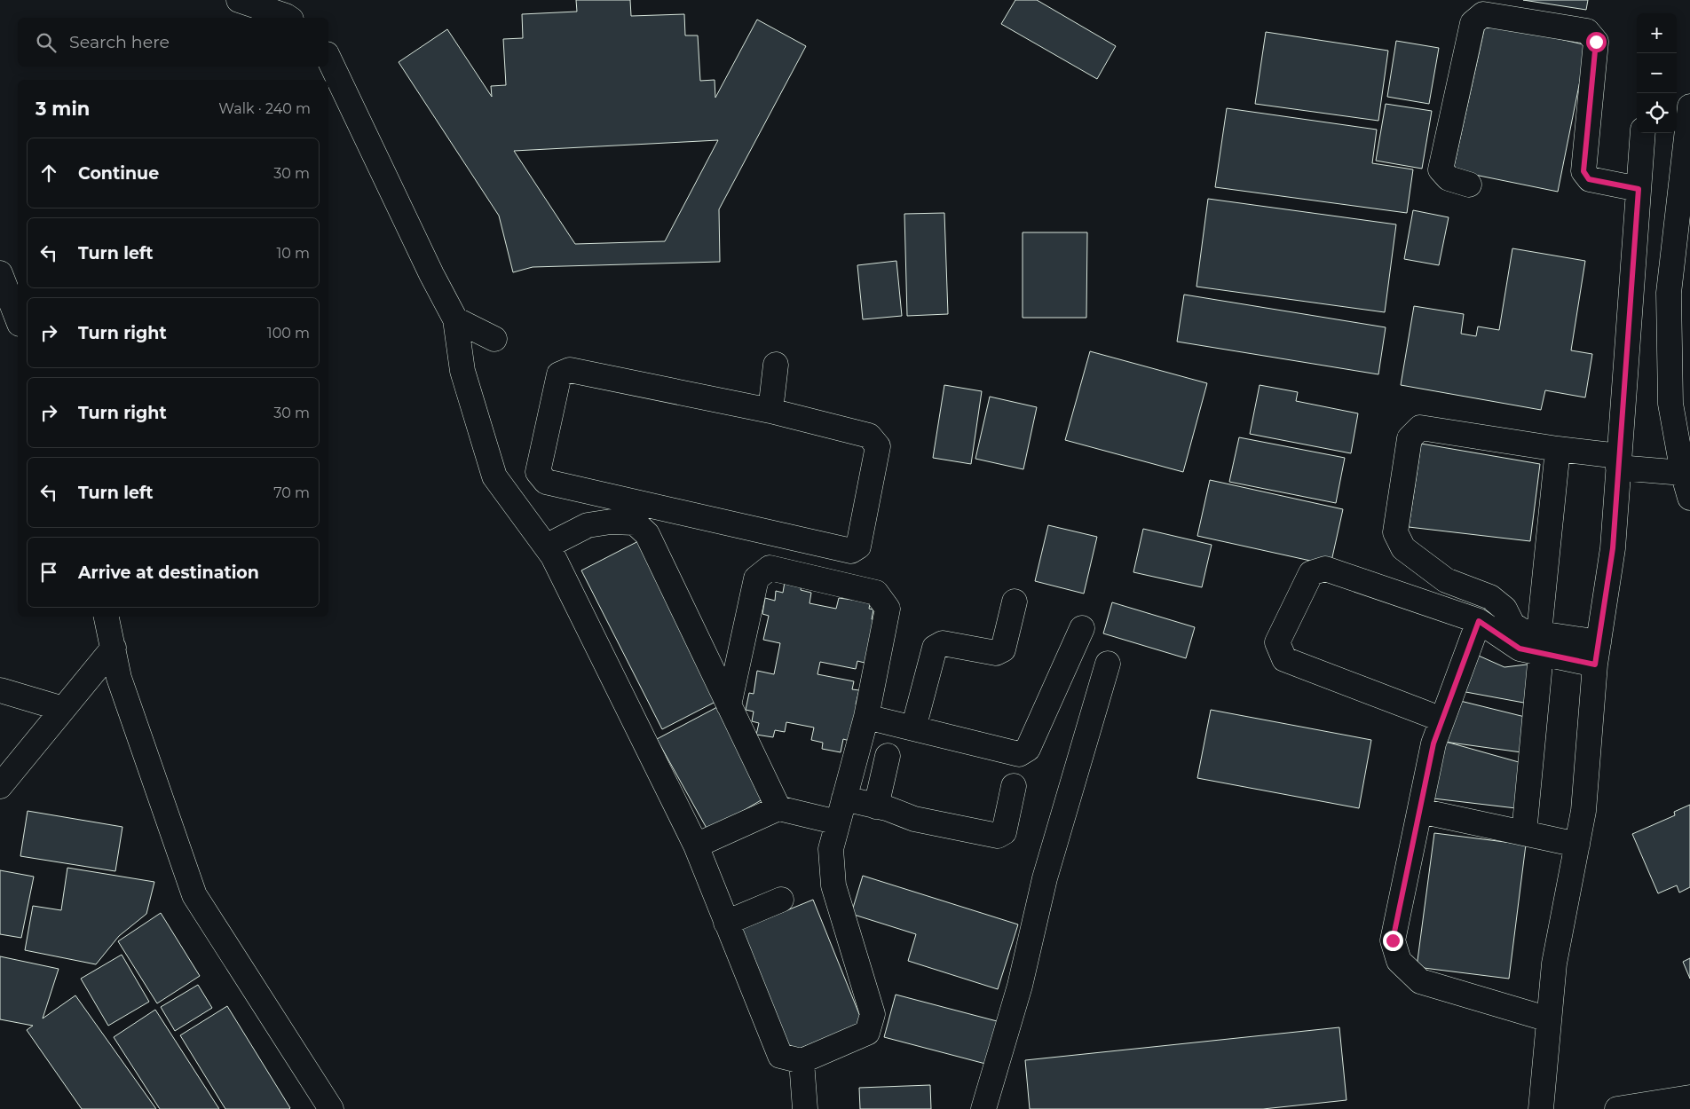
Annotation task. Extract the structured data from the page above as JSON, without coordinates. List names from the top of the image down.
{
  "page": {
    "map_buttons": ["+", "−"],
    "search": "Search here",
    "heading": ["3 min", "Walk · 240 m"],
    "list": [
      ["Continue", "30 m"],
      ["Turn left", "10 m"],
      ["Turn right", "100 m"],
      ["Turn right", "30 m"],
      ["Turn left", "70 m"],
      "Arrive at destination"
    ]
  }
}
